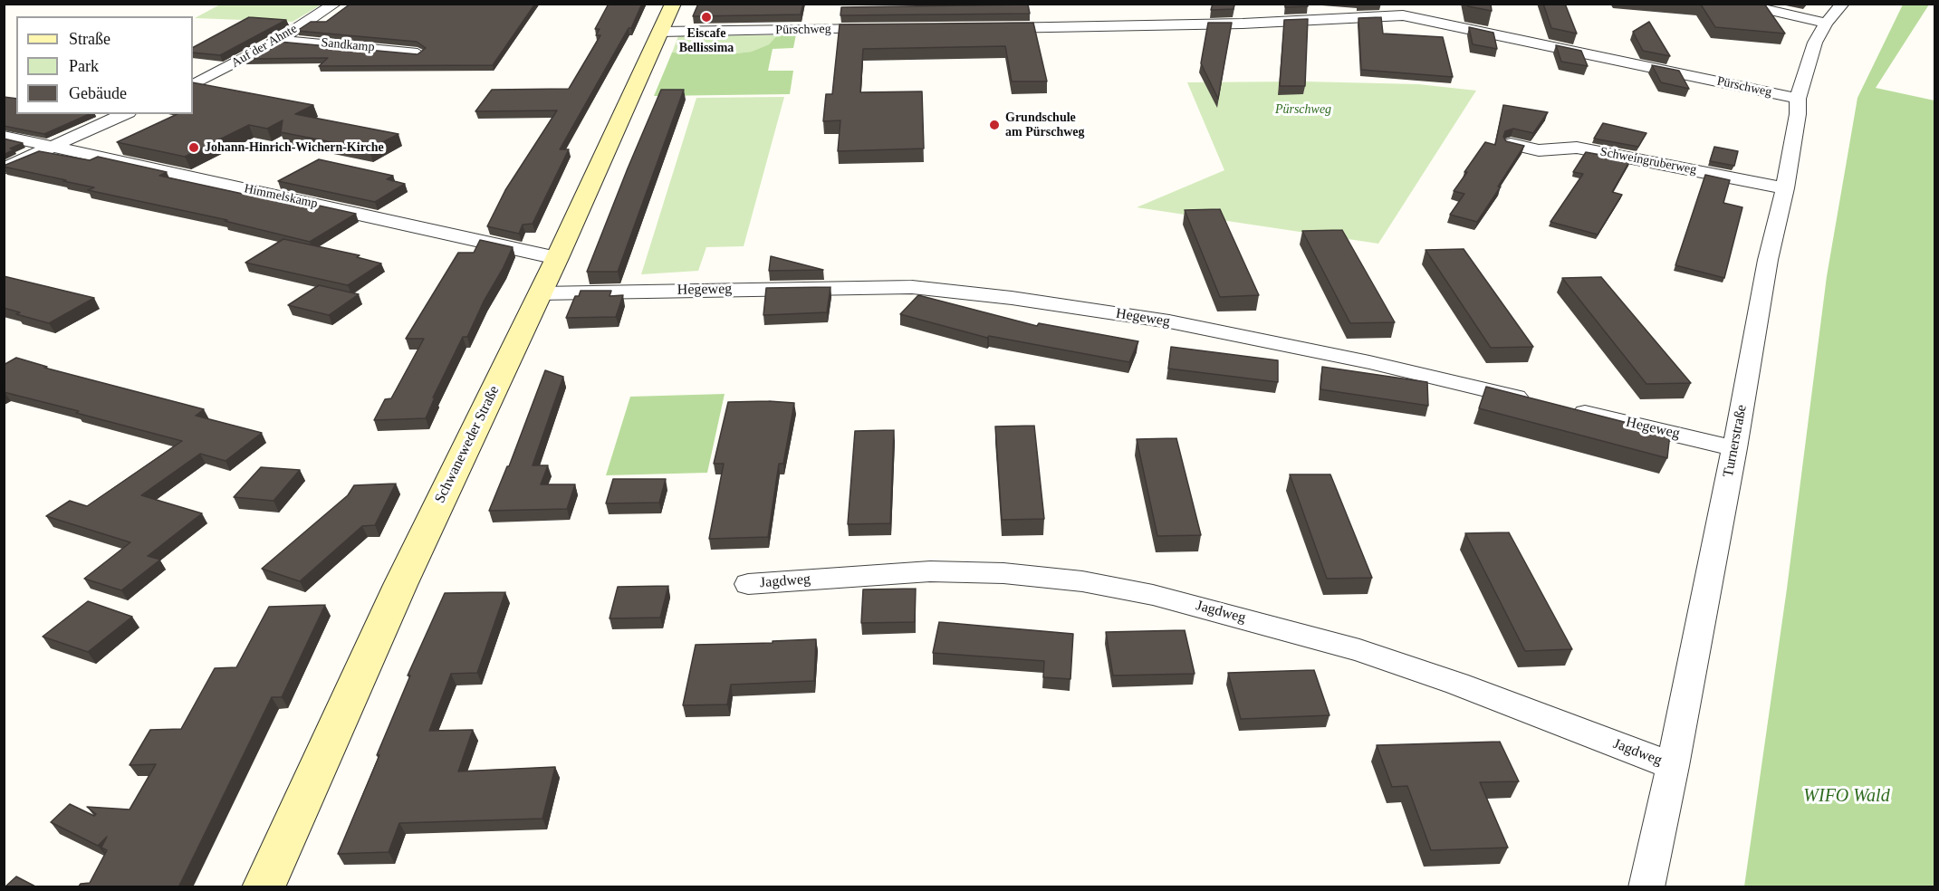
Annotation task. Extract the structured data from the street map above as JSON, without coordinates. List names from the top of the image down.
{
  "streets": {
    "main road": ["Schwaneweder Straße"],
    "street": [
      "Pürschweg",
      "Sandkamp",
      "Auf der Ahnte",
      "Schweingruberweg",
      "Himmelskamp",
      "Hegeweg",
      "Turnerstraße",
      "Jagdweg"
    ]
  },
  "crossings": [
    ["Pürschweg", "Turnerstraße"],
    ["Pürschweg", "Schwaneweder Straße"],
    ["Sandkamp", "Auf der Ahnte"],
    ["Schweingruberweg", "Turnerstraße"],
    ["Himmelskamp", "Schwaneweder Straße"],
    ["Hegeweg", "Turnerstraße"],
    ["Hegeweg", "Schwaneweder Straße"],
    ["Turnerstraße", "Jagdweg"]
  ],
  "parks": ["Pürschweg", "WIFO Wald"],
  "places": ["Eiscafe Bellissima", "Grundschule am Pürschweg", "Johann-Hinrich-Wichern-Kirche"],
  "legend": ["Straße", "Park", "Gebäude"]
}
